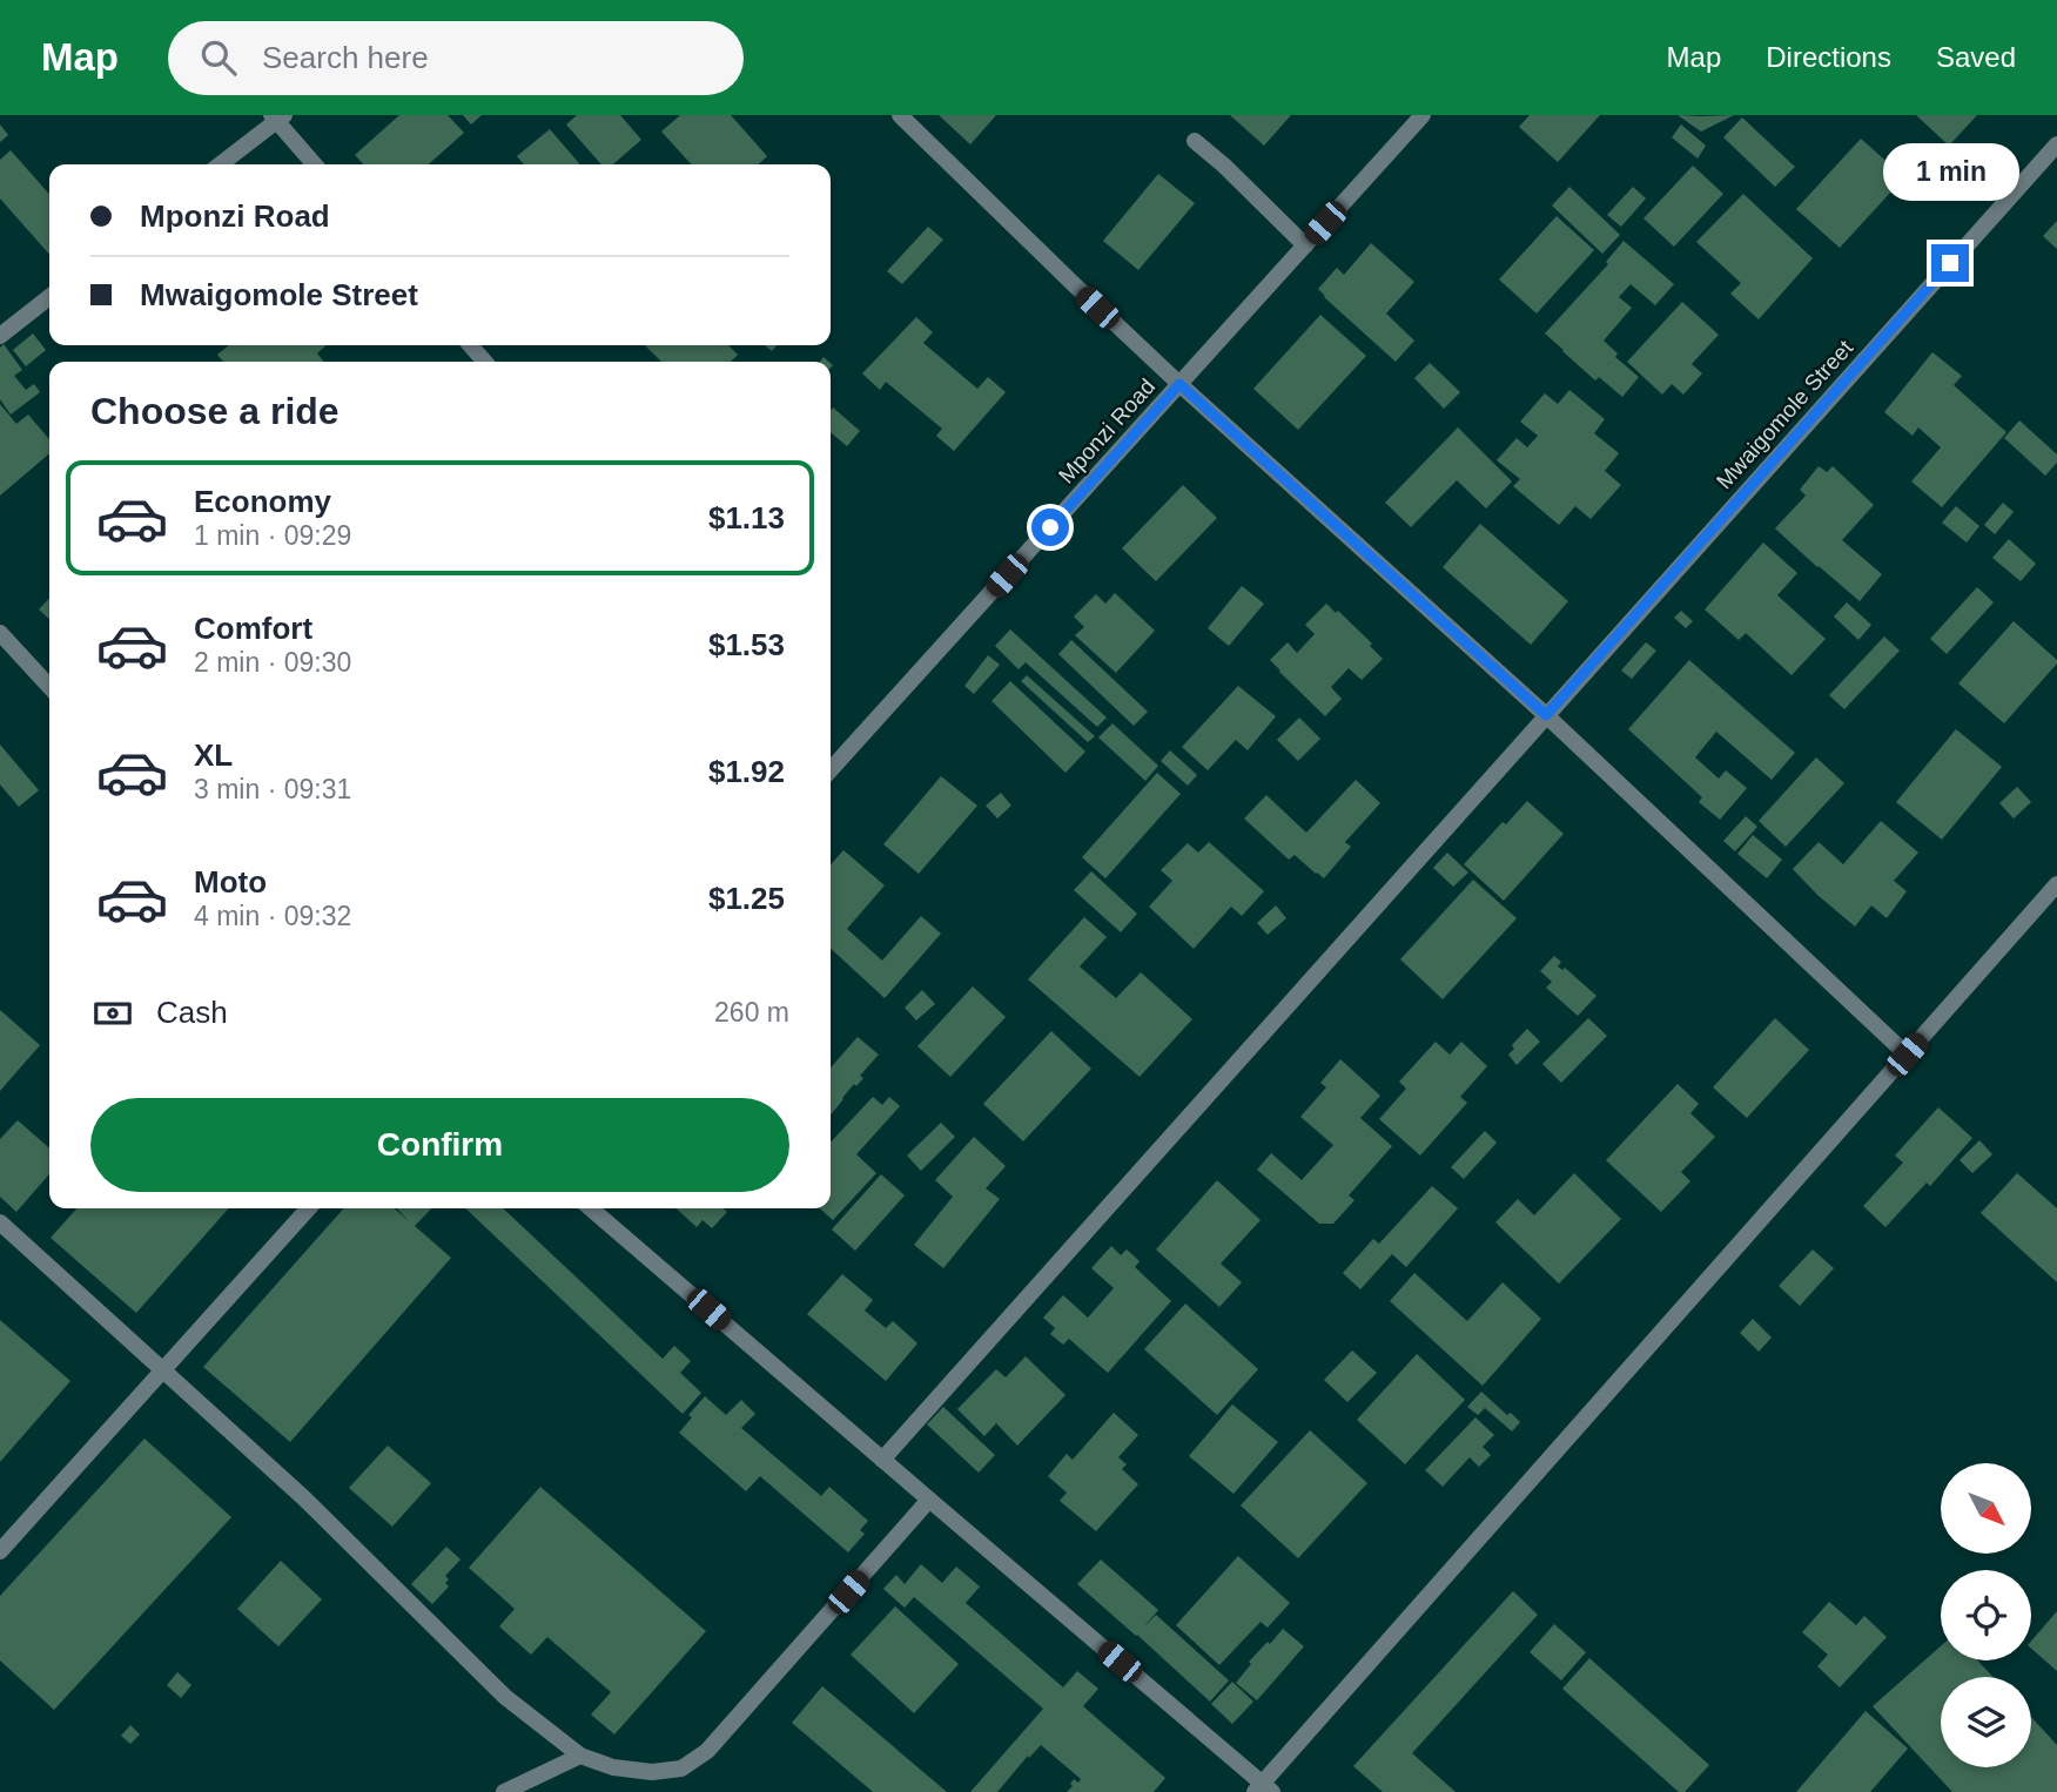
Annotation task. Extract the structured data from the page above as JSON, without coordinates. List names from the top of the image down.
{
  "streets": {
    "street": ["Mwaigomole Street", "Mponzi Road"]
  },
  "north": "bottom right",
  "page": {
    "header": "Map",
    "search": "Search here",
    "nav": ["Map", "Directions", "Saved"],
    "bubble": "1 min",
    "banner": ["Mponzi Road", "Mwaigomole Street"],
    "heading": "Choose a ride",
    "list": [
      {
        "name": "Economy",
        "note": "1 min · 09:29",
        "value": "$1.13"
      },
      {
        "name": "Comfort",
        "note": "2 min · 09:30",
        "value": "$1.53"
      },
      {
        "name": "XL",
        "note": "3 min · 09:31",
        "value": "$1.92"
      },
      {
        "name": "Moto",
        "note": "4 min · 09:32",
        "value": "$1.25"
      }
    ],
    "pay": ["Cash", "260 m"],
    "buttons": "Confirm"
  }
}
